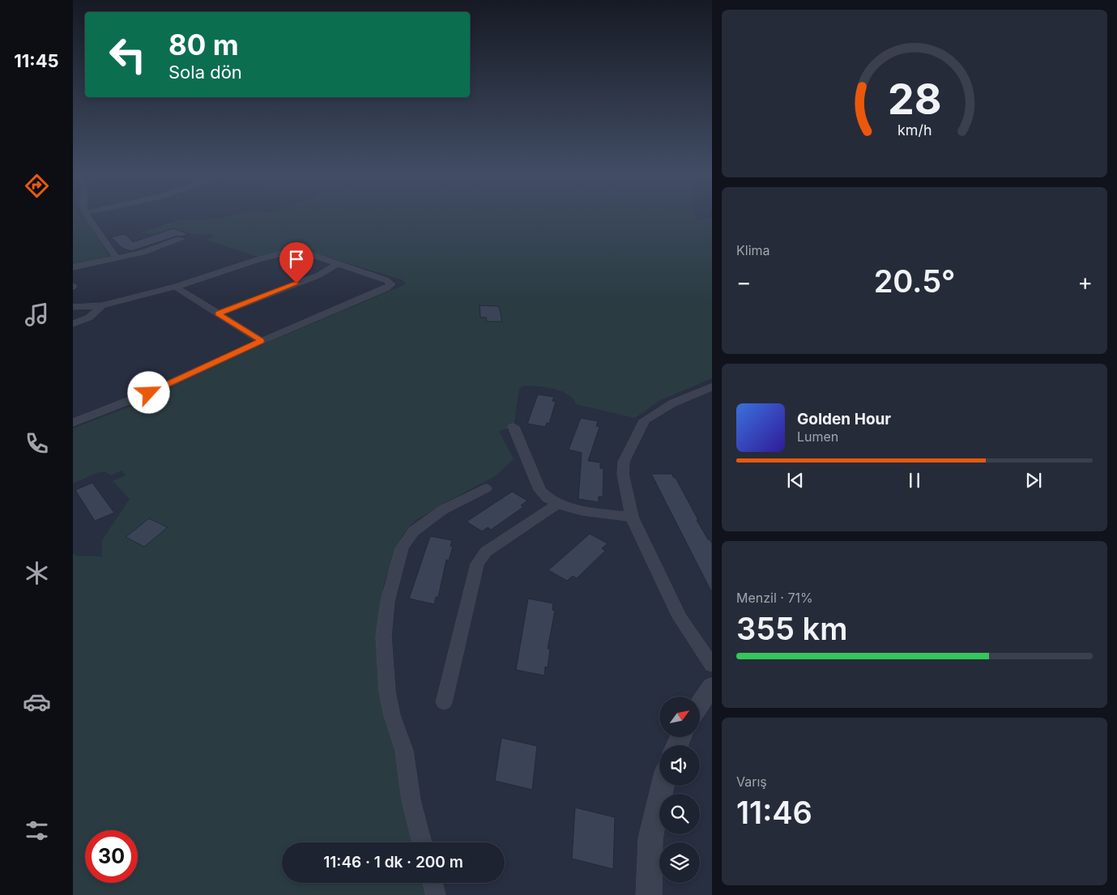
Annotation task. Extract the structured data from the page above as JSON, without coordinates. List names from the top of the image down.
{
  "north": "top right",
  "page": {
    "tabs": "11:45",
    "turn": ["80 m", "Sola dön"],
    "tile": [
      "Klima",
      ["Menzil · 71%", "355 km"],
      ["Varış", "11:46"]
    ],
    "heat": ["−", "20.5°", "+"],
    "song": ["Golden Hour", "Lumen"],
    "limit": "30",
    "trip": "11:46 · 1 dk · 200 m",
    "gauge": ["28", "km/h"]
  }
}
